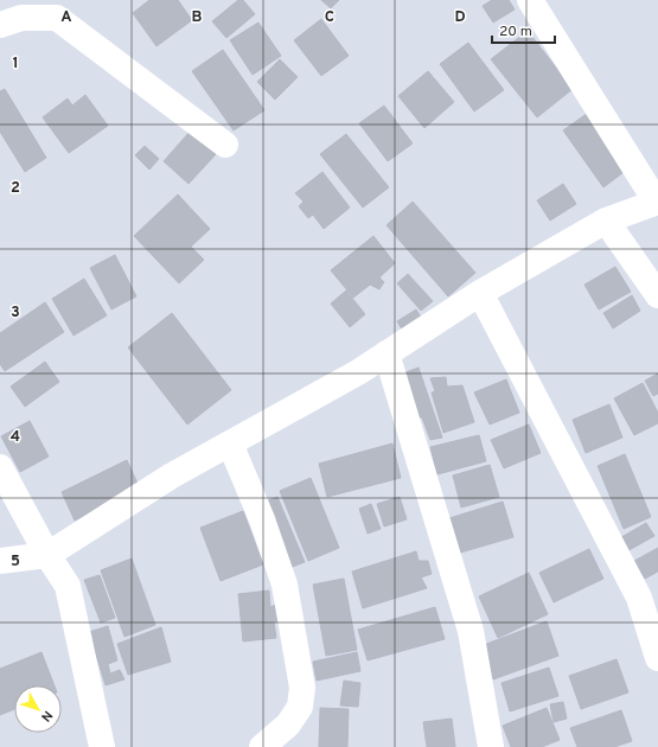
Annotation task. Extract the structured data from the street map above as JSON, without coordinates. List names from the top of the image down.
{
  "scale_bar": "20 m",
  "north": "bottom right",
  "grid": {
    "columns": [
      "A",
      "B",
      "C",
      "D"
    ],
    "rows": [
      "1",
      "2",
      "3",
      "4",
      "5"
    ]
  }
}
